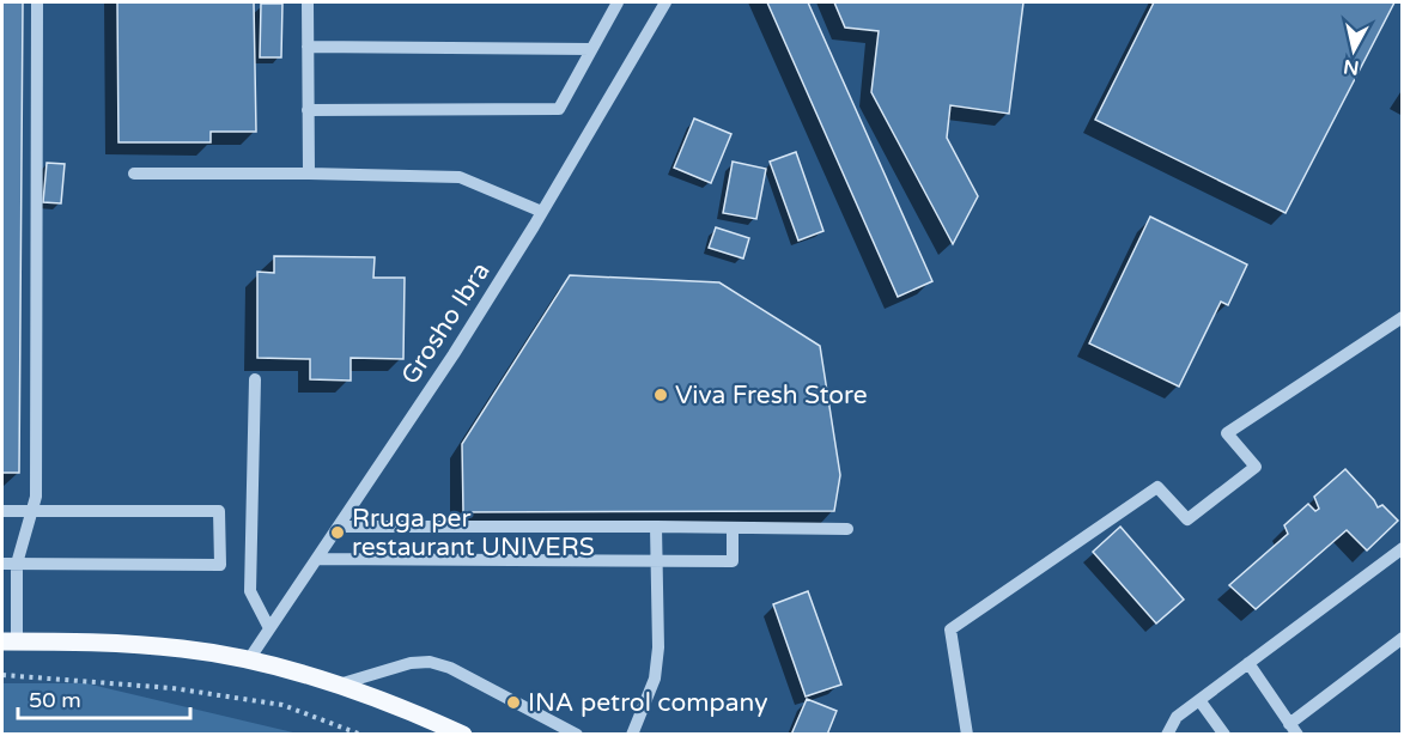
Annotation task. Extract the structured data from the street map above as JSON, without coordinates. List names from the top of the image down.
{
  "streets": {
    "street": ["Grosho Ibra"]
  },
  "places": ["Viva Fresh Store", "Rruga per restaurant UNIVERS", "INA petrol company"],
  "scale_bar": "50 m",
  "north": "bottom"
}
